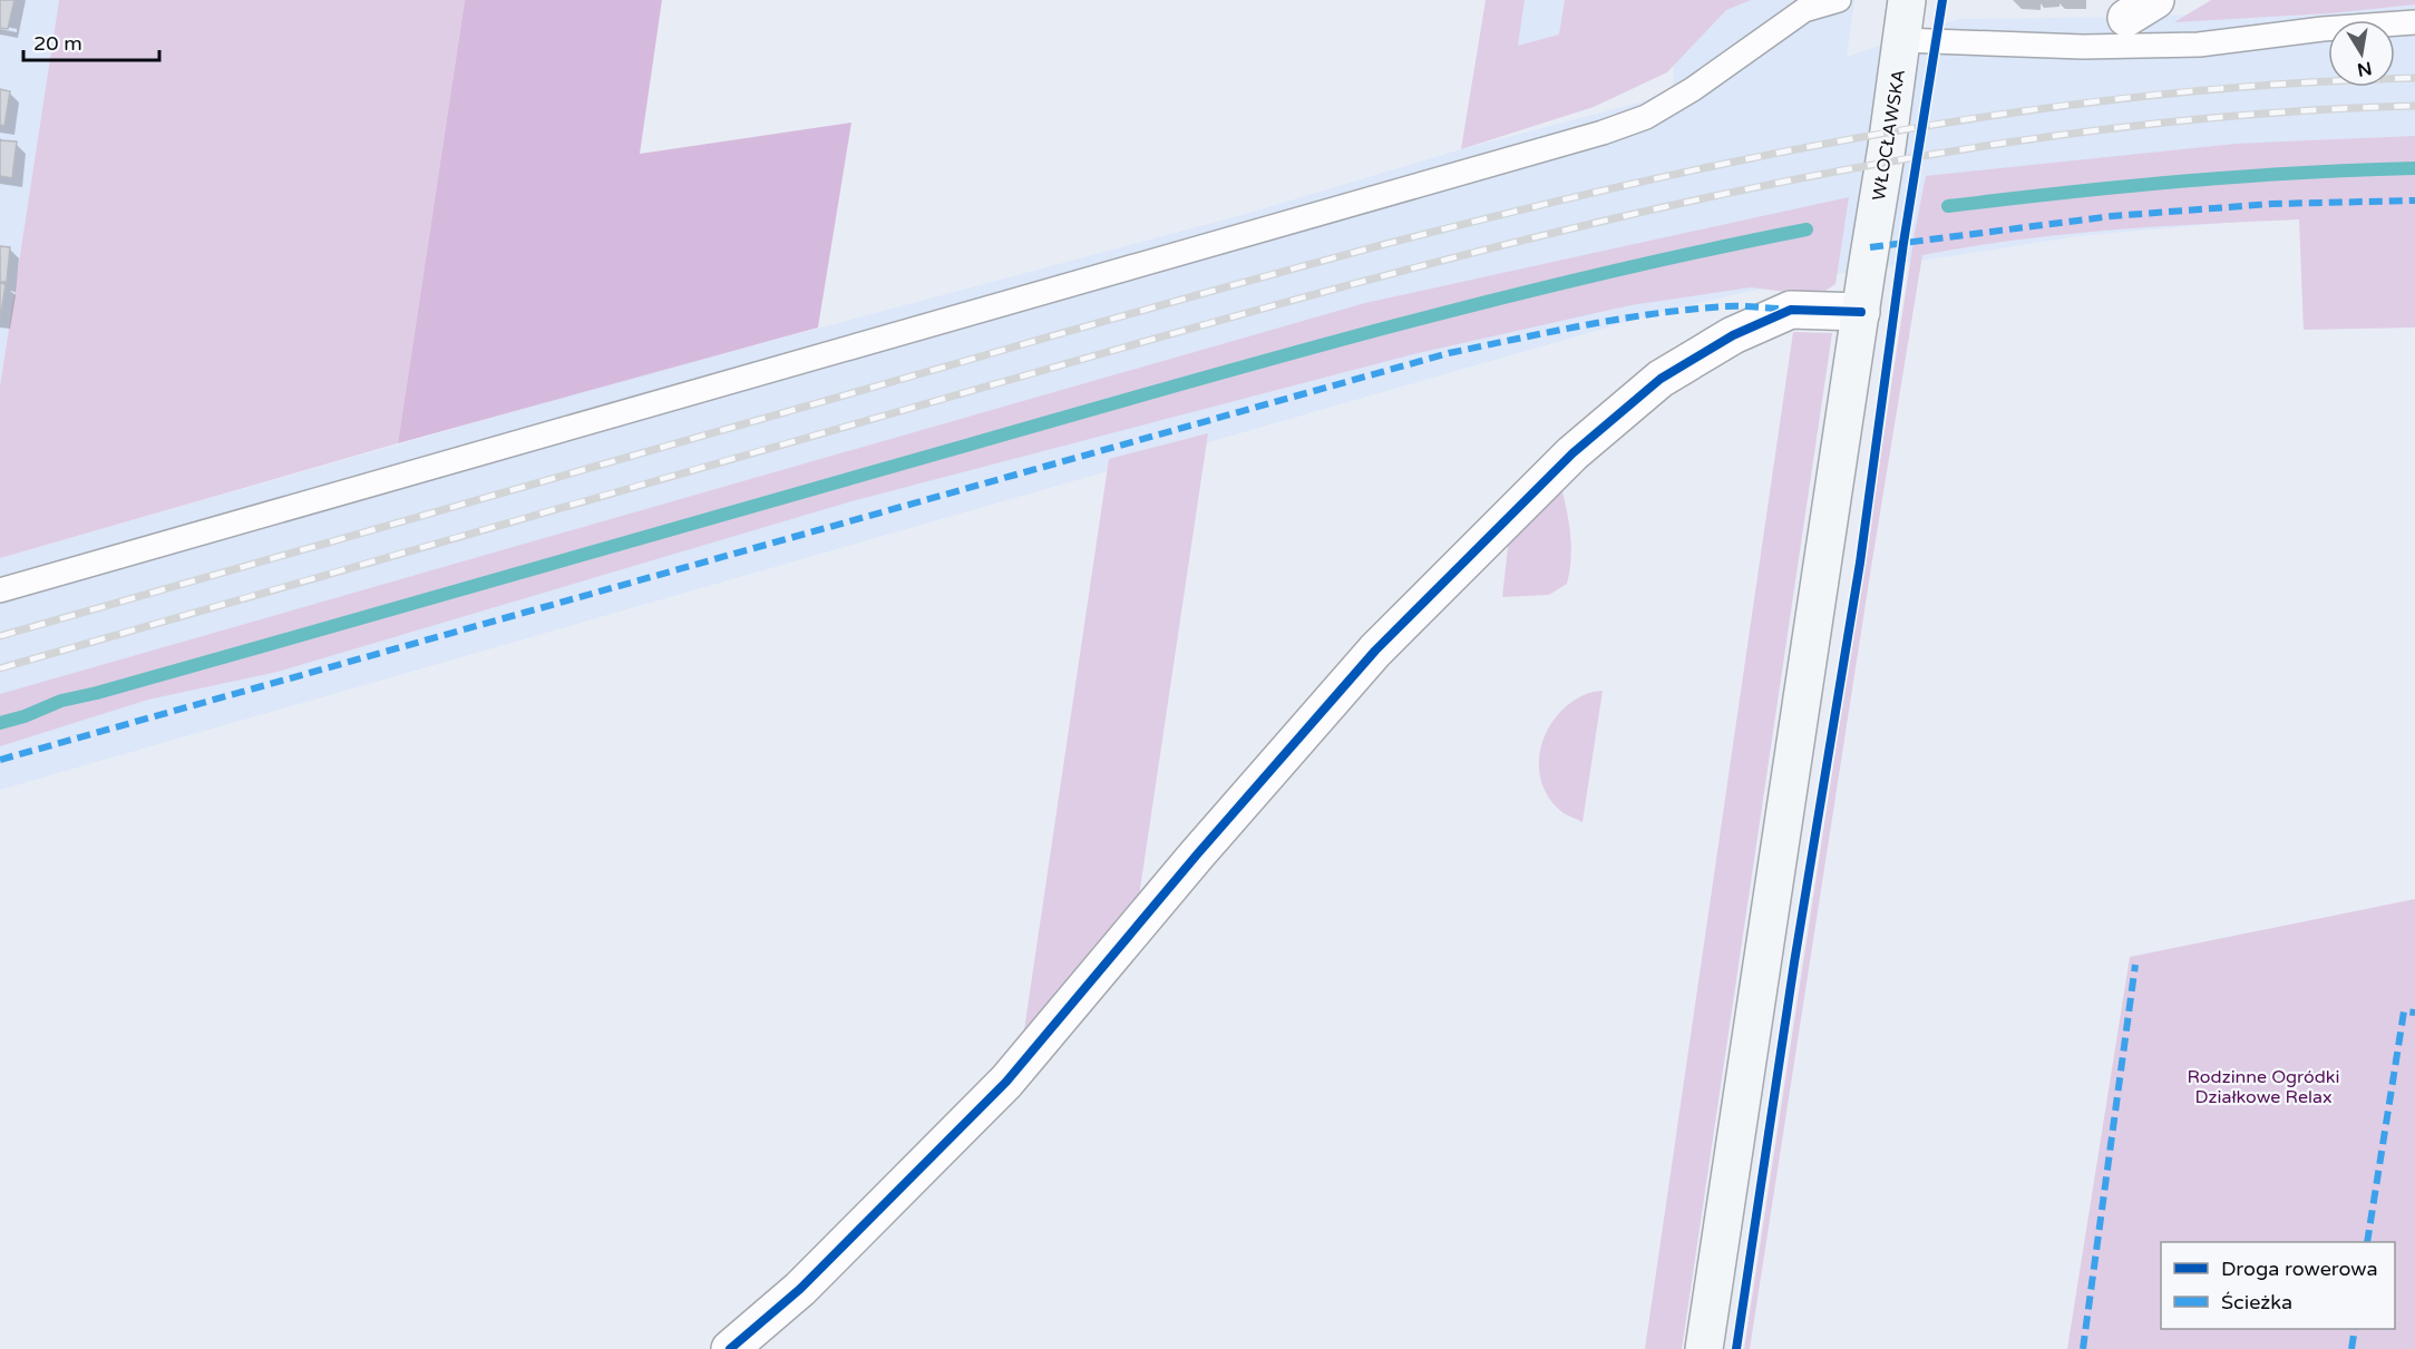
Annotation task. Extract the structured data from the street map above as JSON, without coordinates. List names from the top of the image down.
{
  "streets": {
    "street": ["WŁOCŁAWSKA"]
  },
  "parks": ["Rodzinne Ogródki Działkowe Relax"],
  "legend": ["Droga rowerowa", "Ścieżka"],
  "scale_bar": "20 m",
  "north": "bottom"
}
